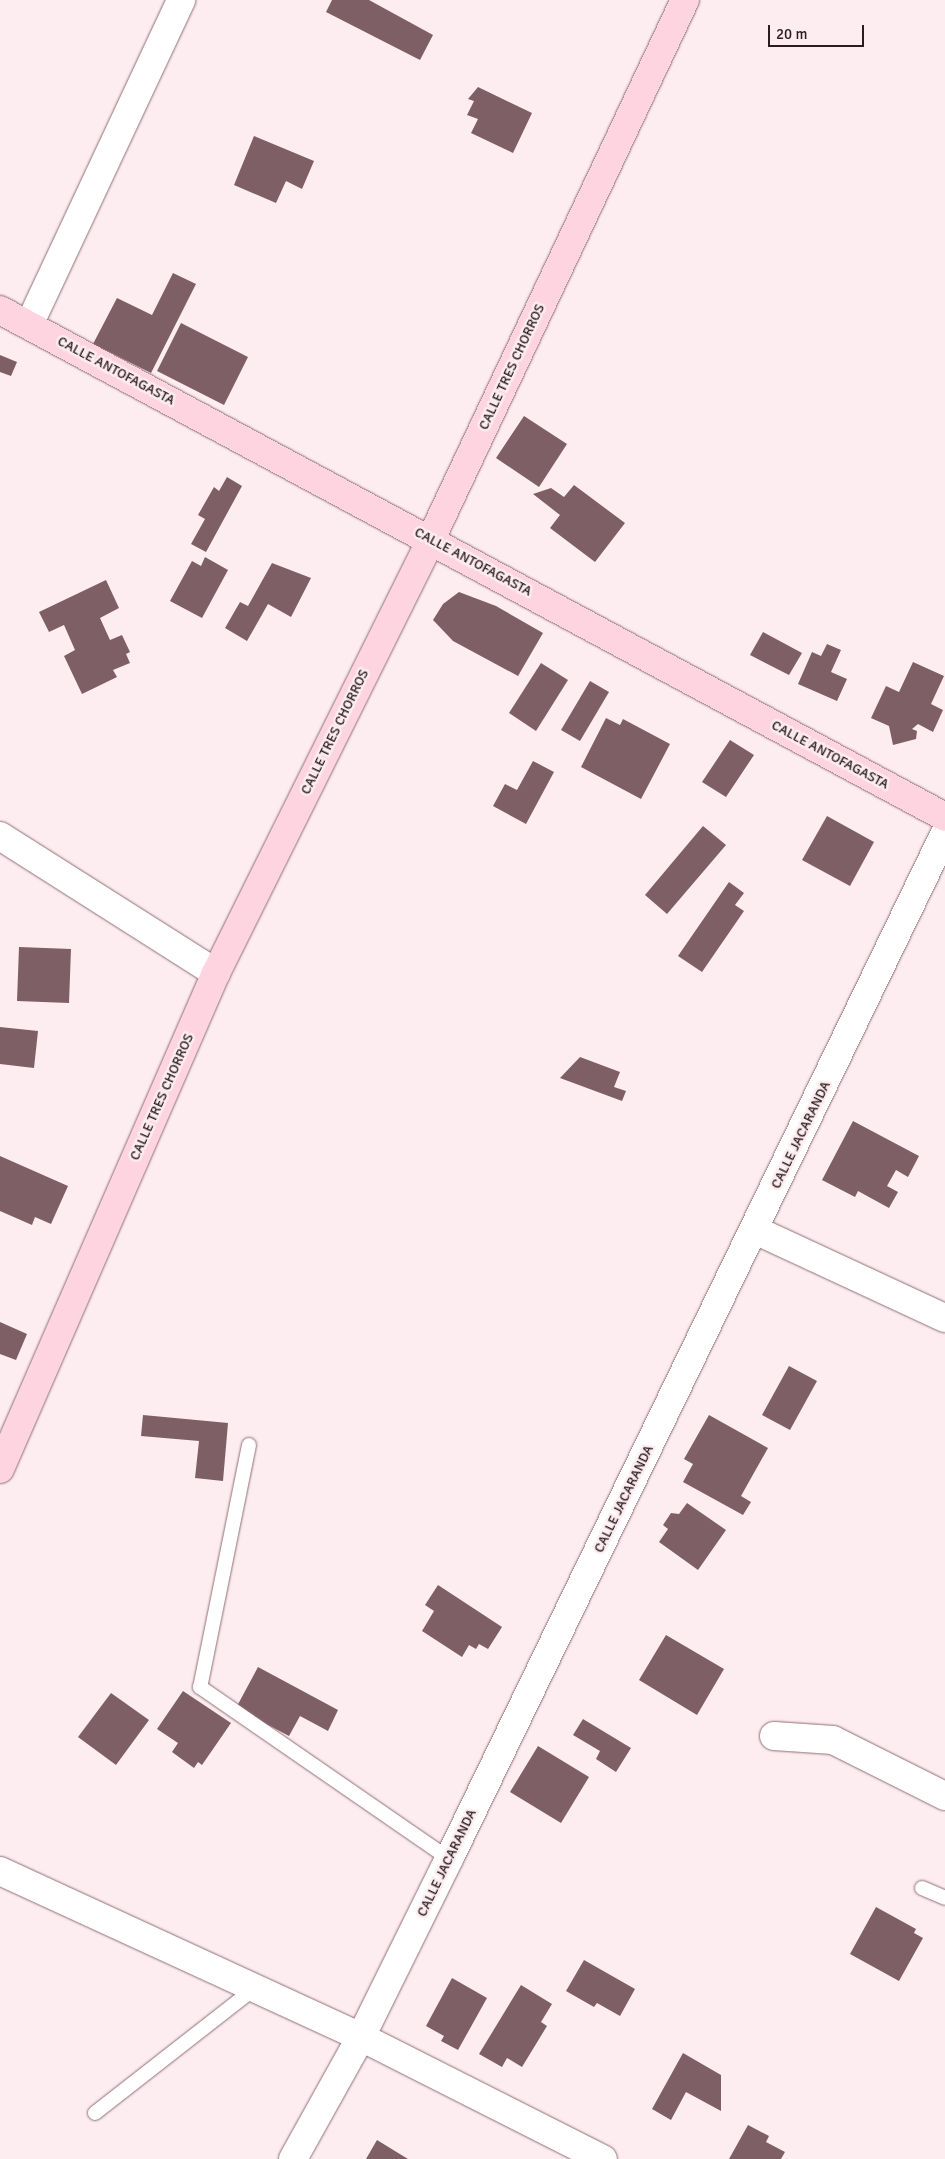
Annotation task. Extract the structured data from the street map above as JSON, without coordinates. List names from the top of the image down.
{
  "streets": {
    "main road": ["CALLE TRES CHORROS", "CALLE ANTOFAGASTA"],
    "street": ["CALLE JACARANDA"]
  },
  "crossings": [
    ["CALLE TRES CHORROS", "CALLE ANTOFAGASTA"]
  ],
  "scale_bar": "20 m"
}
